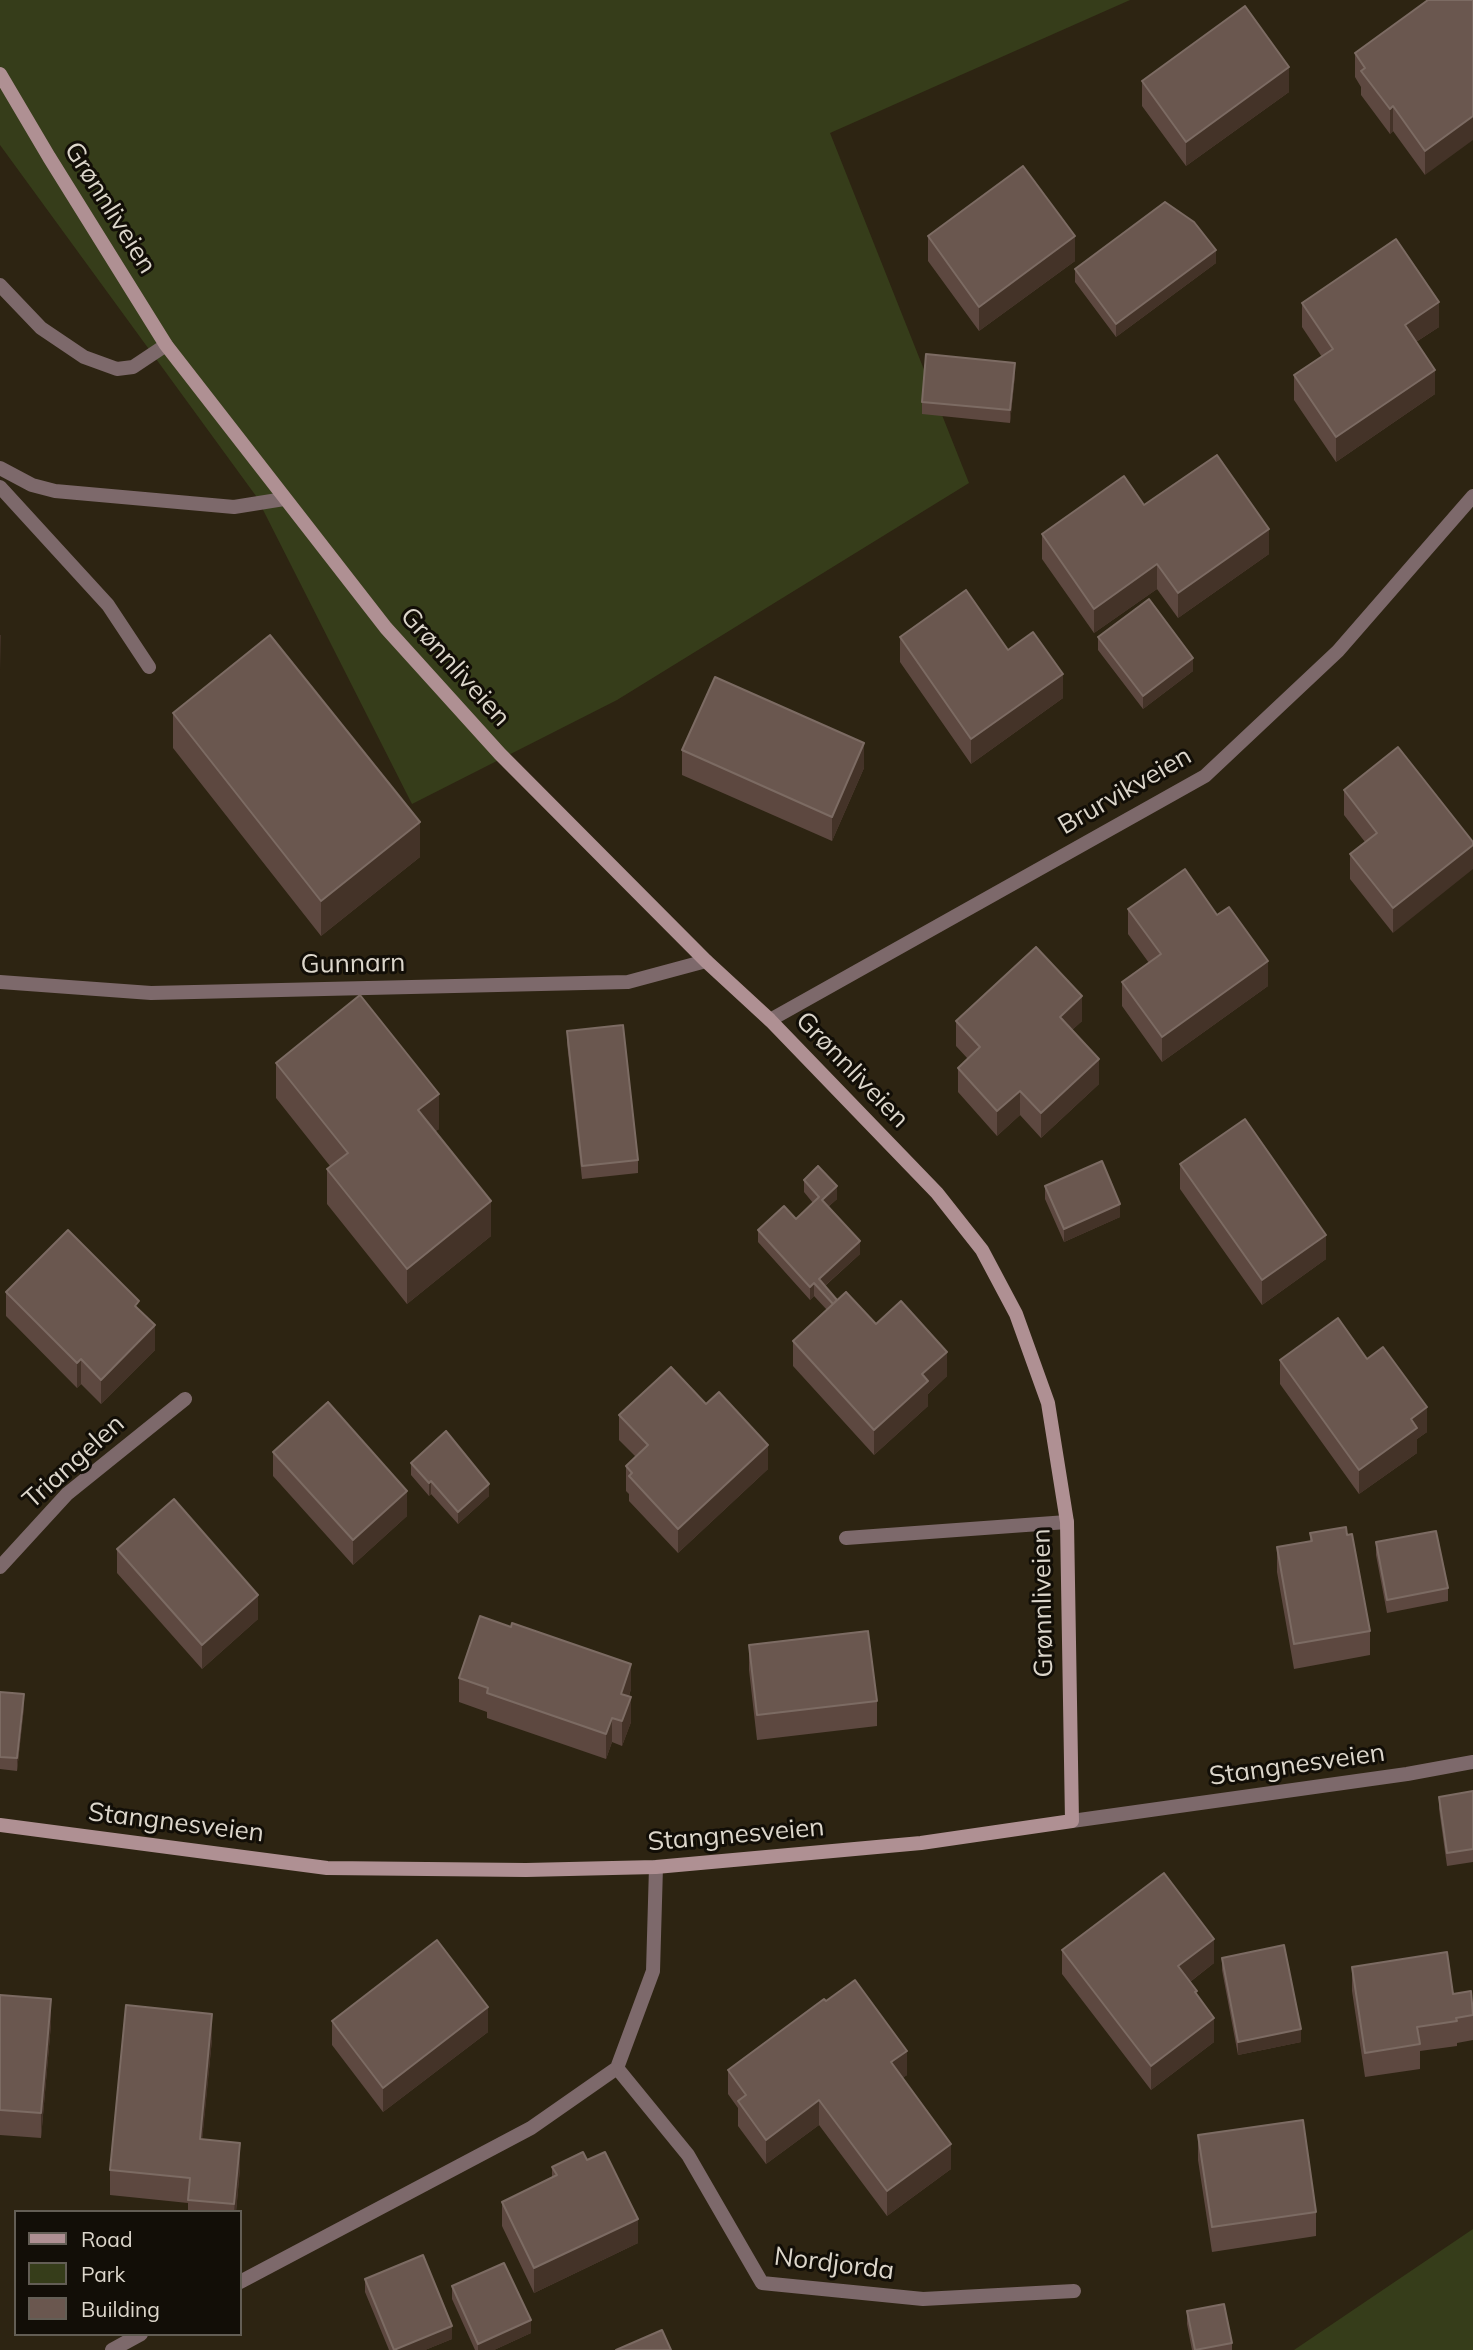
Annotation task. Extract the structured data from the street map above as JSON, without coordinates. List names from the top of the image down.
{
  "streets": {
    "street": [
      "Grønnliveien",
      "Brurvikveien",
      "Gunnarn",
      "Triangelen",
      "Stangnesveien",
      "Nordjorda"
    ]
  },
  "crossings": [
    ["Grønnliveien", "Brurvikveien"],
    ["Grønnliveien", "Gunnarn"],
    ["Grønnliveien", "Stangnesveien"]
  ],
  "legend": ["Road", "Park", "Building"]
}
